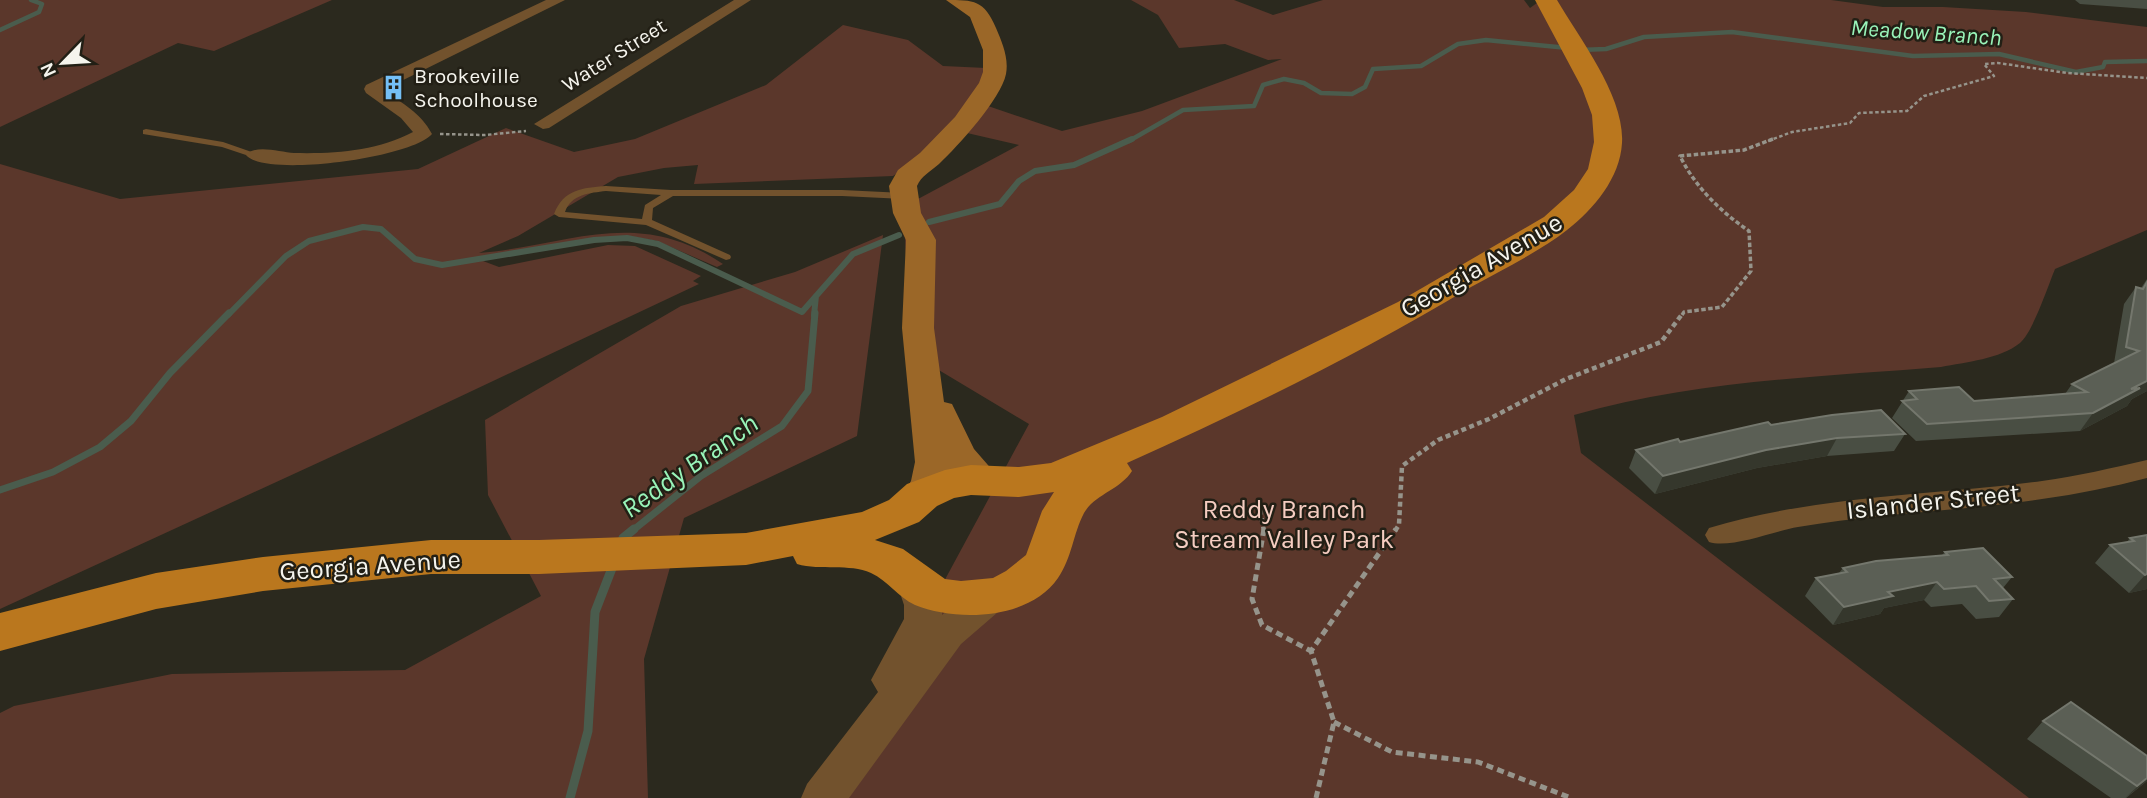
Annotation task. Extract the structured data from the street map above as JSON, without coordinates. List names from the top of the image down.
{
  "streets": {
    "main road": ["Georgia Avenue"],
    "street": ["Water Street", "Islander Street"]
  },
  "water": ["Meadow Branch", "Reddy Branch"],
  "parks": ["Reddy Branch Stream Valley Park"],
  "places": {
    "building": ["Brookeville Schoolhouse"]
  },
  "north": "bottom left"
}
